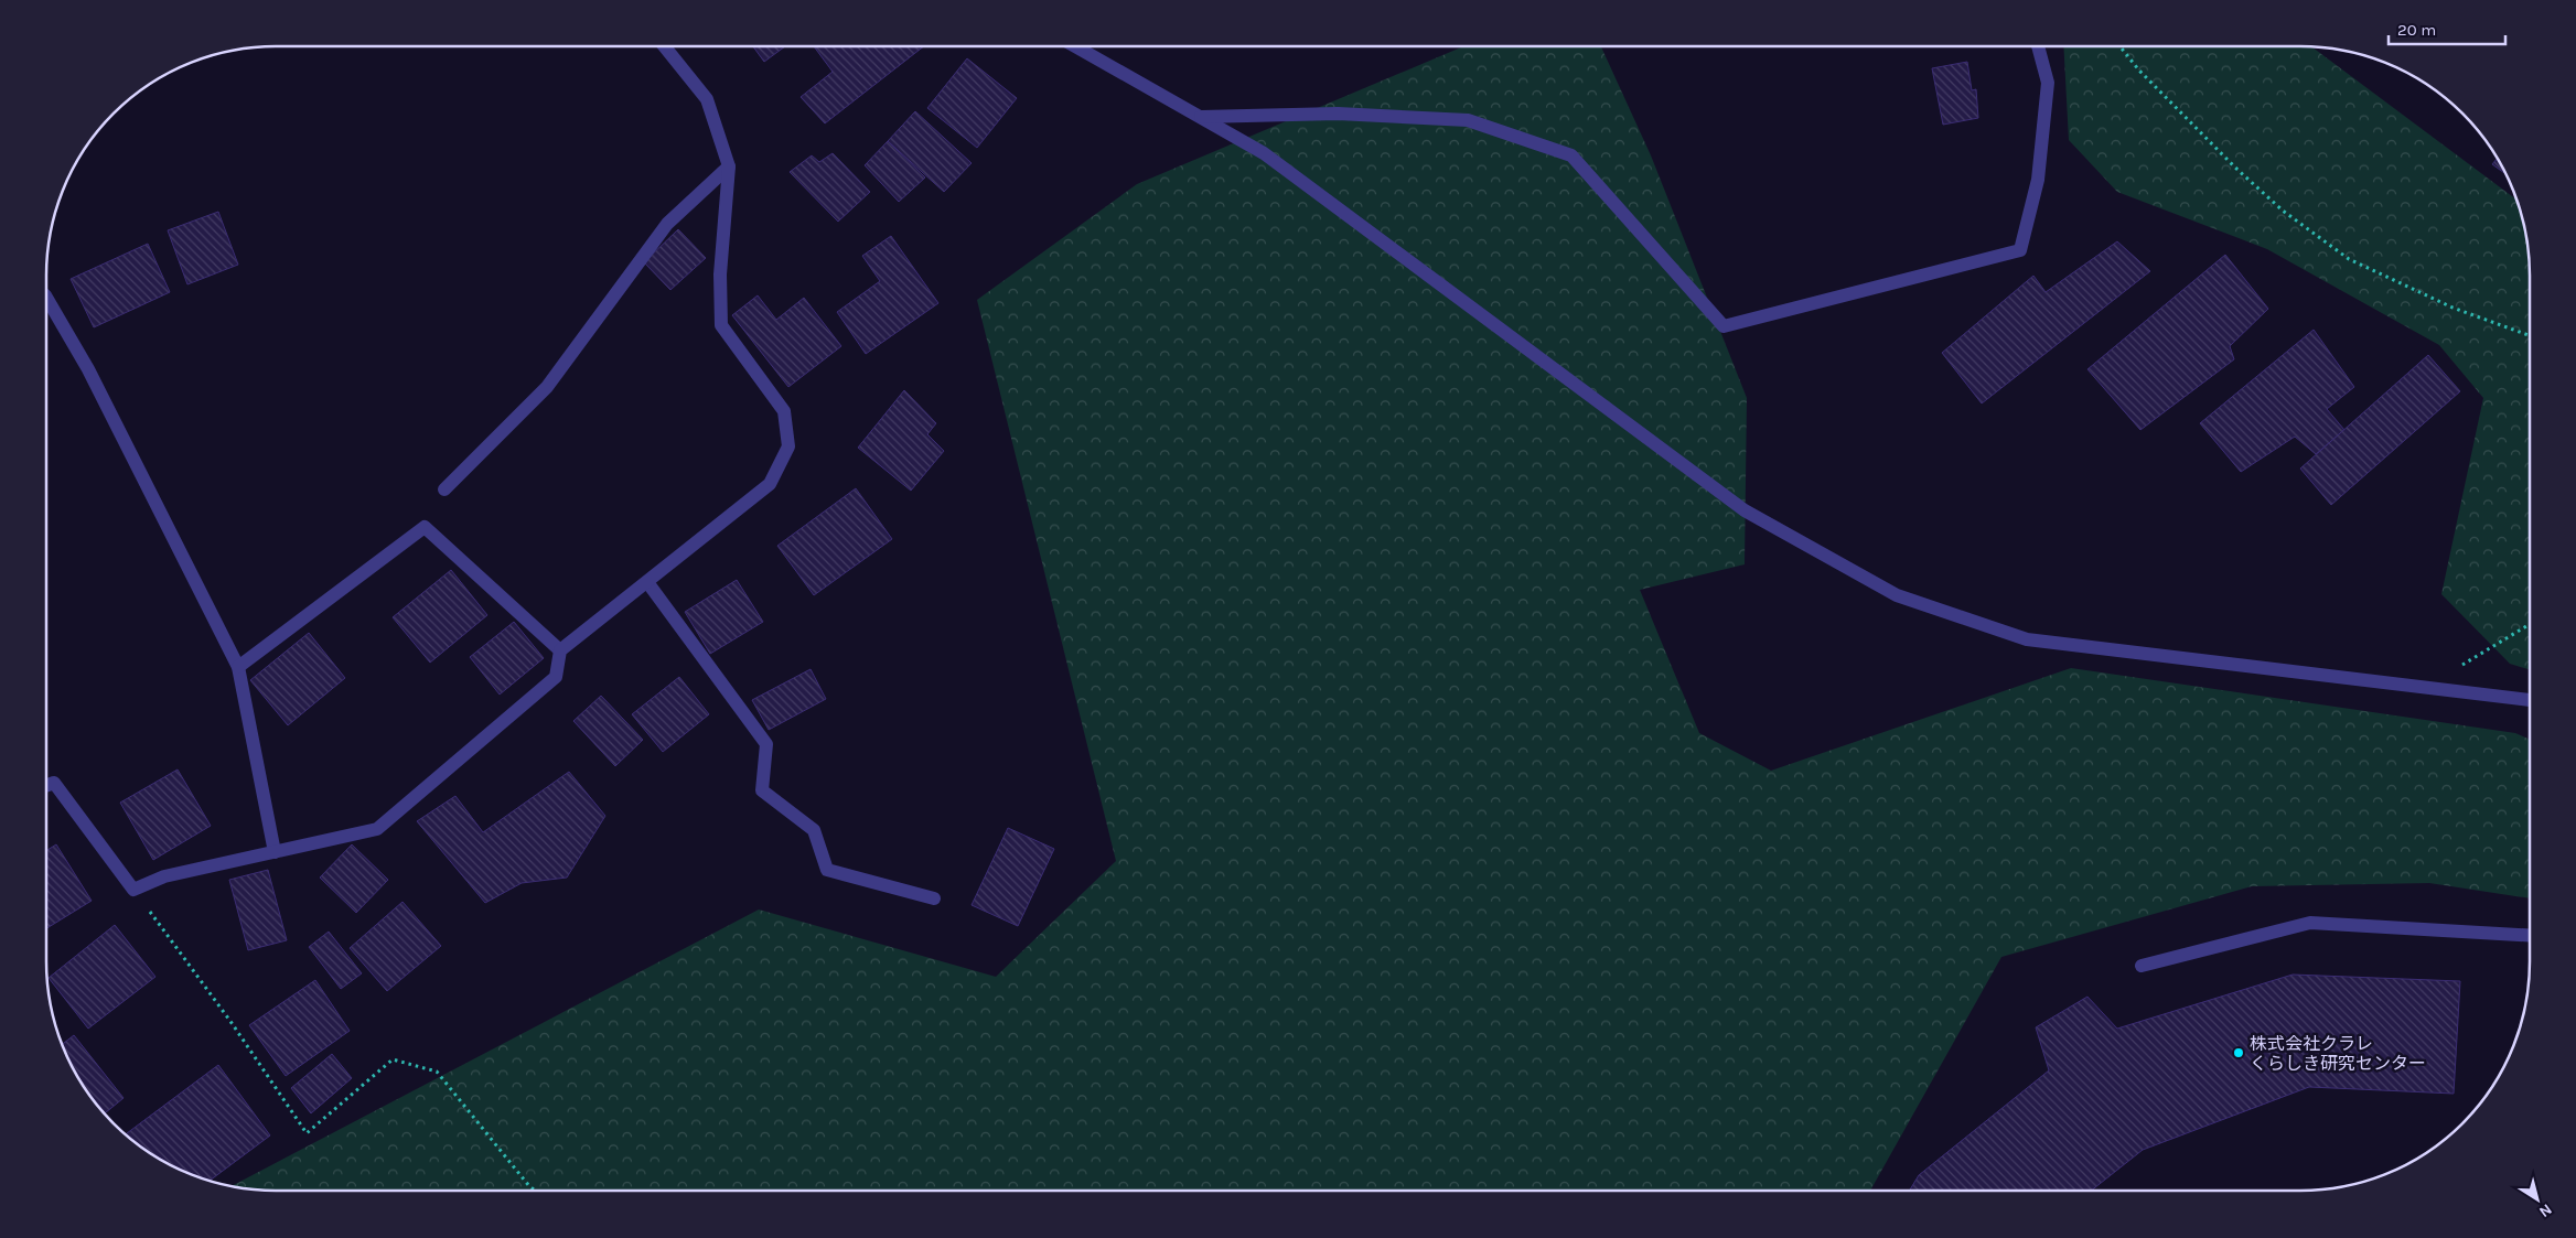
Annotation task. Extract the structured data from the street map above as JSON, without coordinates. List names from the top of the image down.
{
  "places": ["株式会社クラレ くらしき研究センター"],
  "scale_bar": "20 m",
  "north": "bottom right"
}
